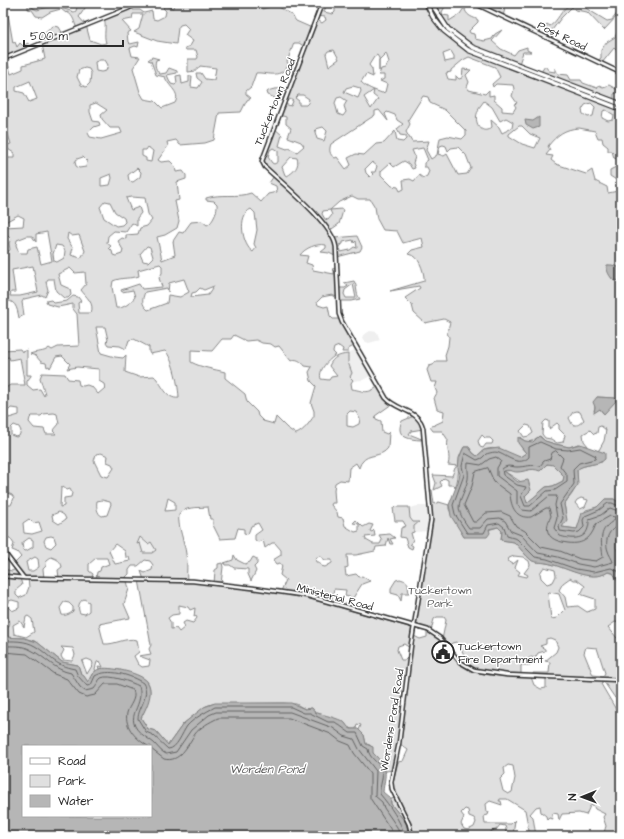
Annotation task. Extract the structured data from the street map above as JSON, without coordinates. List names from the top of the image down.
{
  "streets": {
    "street": [
      "Post Road",
      "Tuckertown Road",
      "Ministerial Road",
      "Wordens Pond Road"
    ]
  },
  "crossings": [
    ["Tuckertown Road", "Ministerial Road"],
    ["Tuckertown Road", "Wordens Pond Road"],
    ["Ministerial Road", "Wordens Pond Road"]
  ],
  "water": ["Worden Pond"],
  "parks": ["Tuckertown Park"],
  "places": {
    "public building": ["Tuckertown Fire Department"]
  },
  "legend": ["Road", "Park", "Water"],
  "scale_bar": "500 m",
  "north": "left"
}
